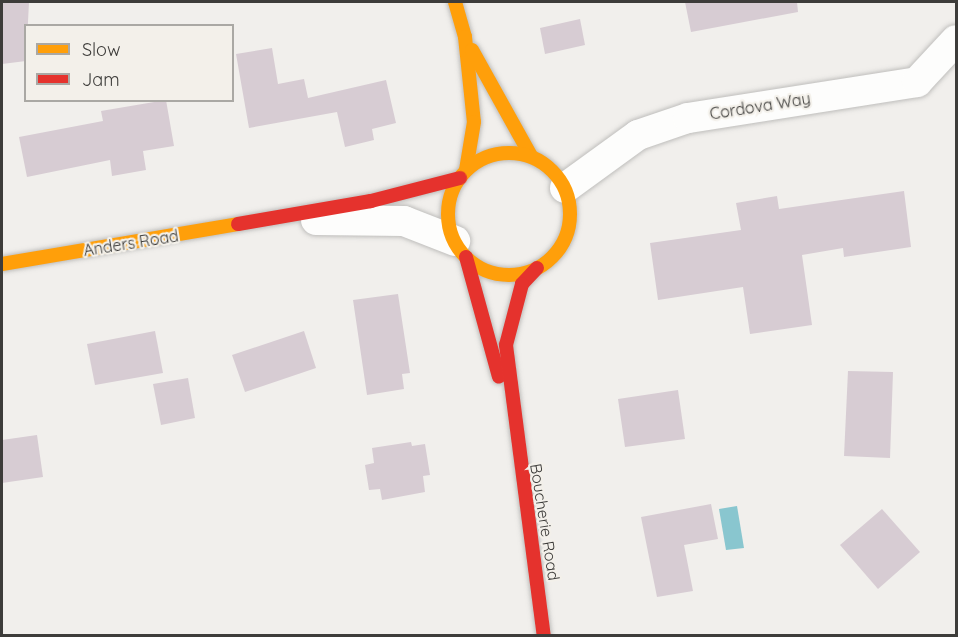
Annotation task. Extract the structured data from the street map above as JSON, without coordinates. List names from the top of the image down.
{
  "streets": {
    "main road": ["Anders Road", "Boucherie Road"],
    "street": ["Cordova Way"]
  },
  "crossings": [
    ["Cordova Way", "Anders Road"],
    ["Cordova Way", "Boucherie Road"],
    ["Anders Road", "Boucherie Road"]
  ],
  "legend": ["Slow", "Jam"]
}
